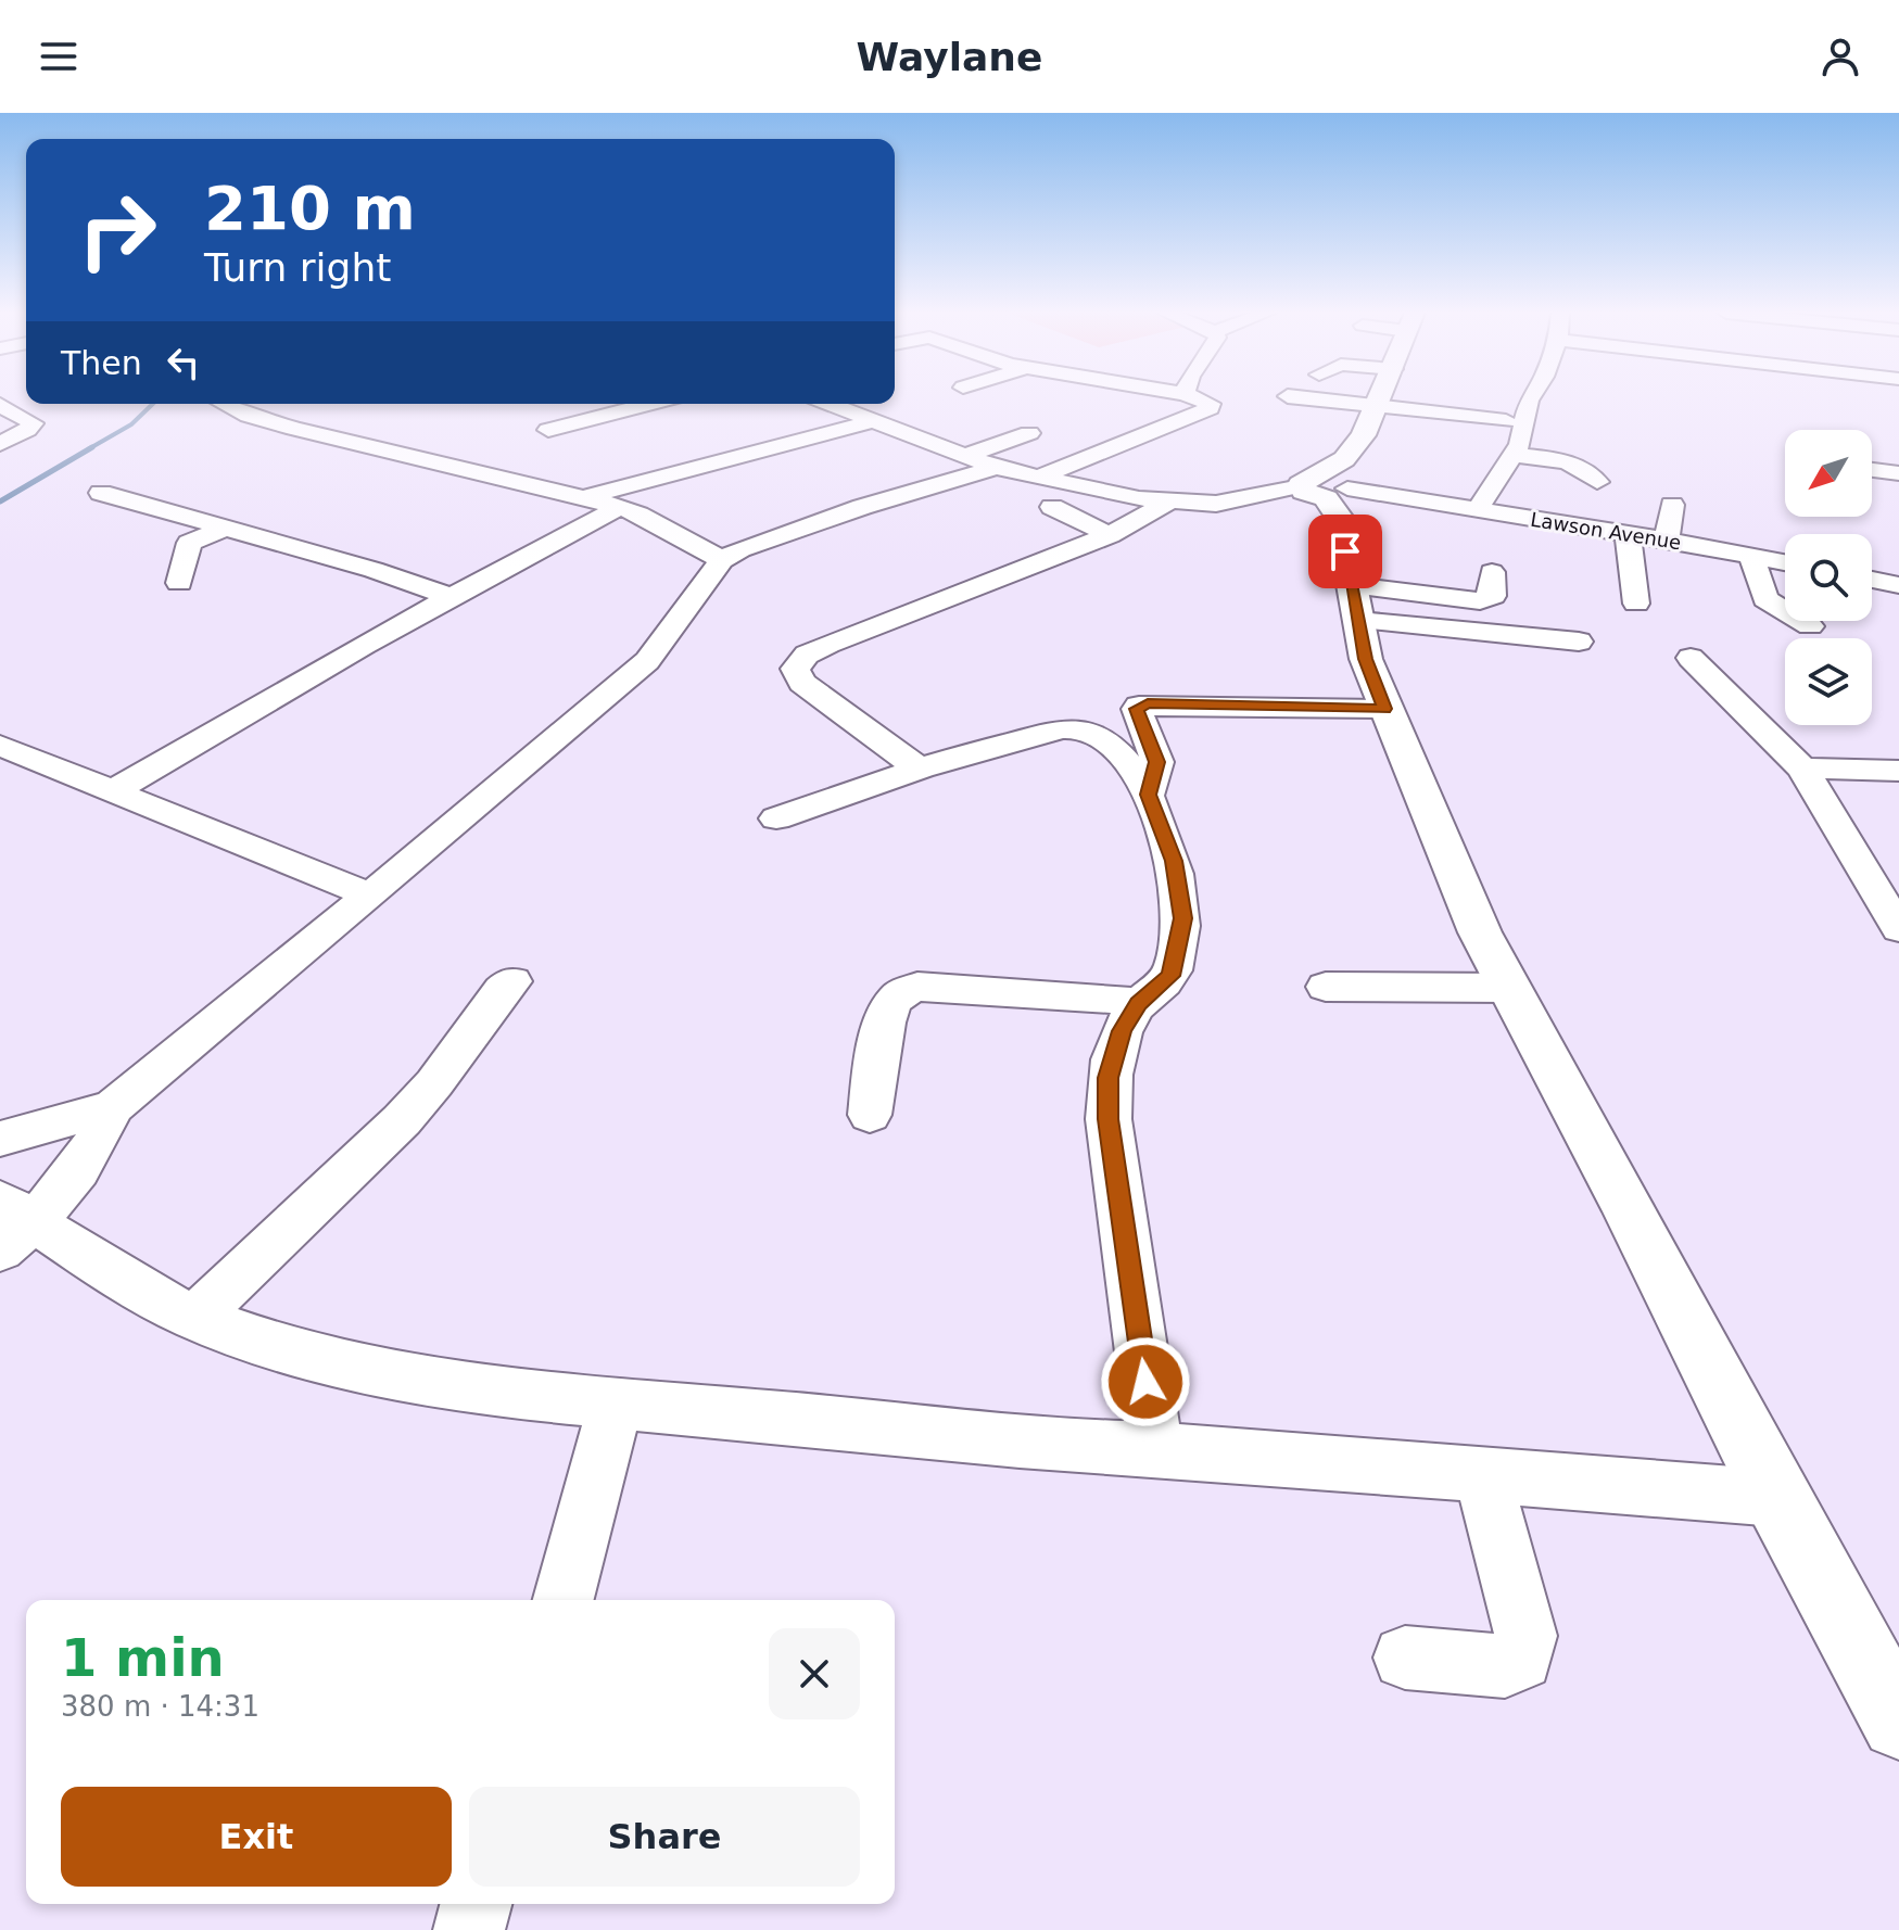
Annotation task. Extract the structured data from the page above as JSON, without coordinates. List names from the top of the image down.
{
  "streets": {
    "street": ["Lawson Avenue"]
  },
  "north": "bottom left",
  "page": {
    "header": "Waylane",
    "turn": ["210 m", "Turn right"],
    "then": "Then",
    "heading": ["1 min", "380 m · 14:31"],
    "buttons": ["Exit", "Share"]
  }
}
